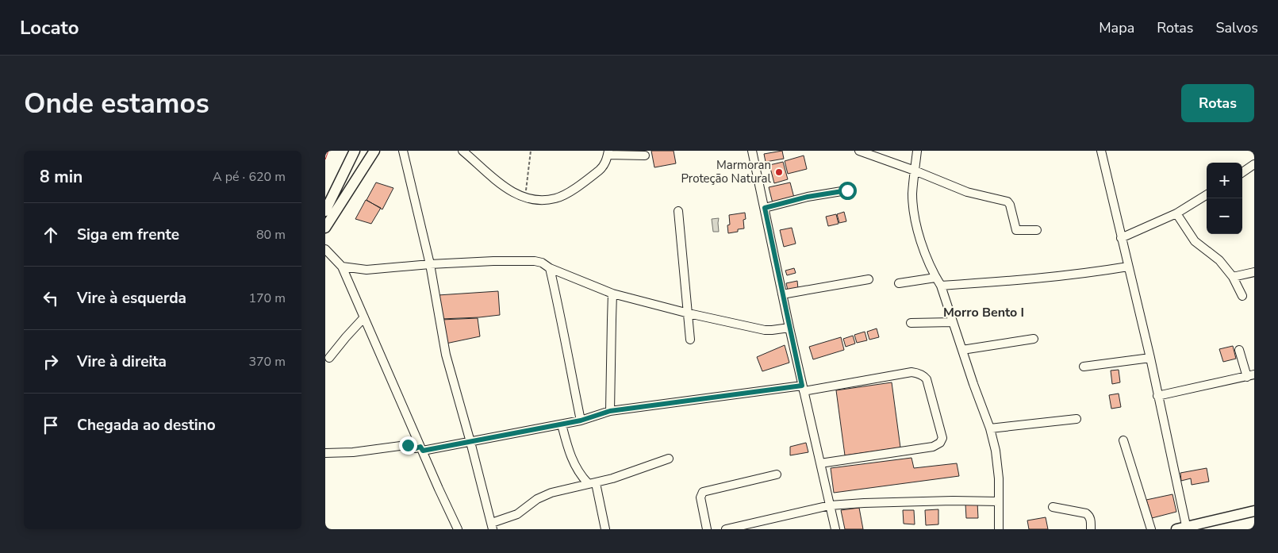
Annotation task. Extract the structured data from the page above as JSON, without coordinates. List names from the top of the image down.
{
  "districts": ["Morro Bento I"],
  "places": ["Marmoran Proteção Natural"],
  "page": {
    "header": "Locato",
    "nav": ["Mapa", "Rotas", "Salvos"],
    "buttons": "Rotas",
    "title": "Onde estamos",
    "heading": ["8 min", "A pé · 620 m"],
    "map_buttons": ["+", "−"],
    "list": [
      ["Siga em frente", "80 m"],
      ["Vire à esquerda", "170 m"],
      ["Vire à direita", "370 m"],
      "Chegada ao destino"
    ]
  }
}
